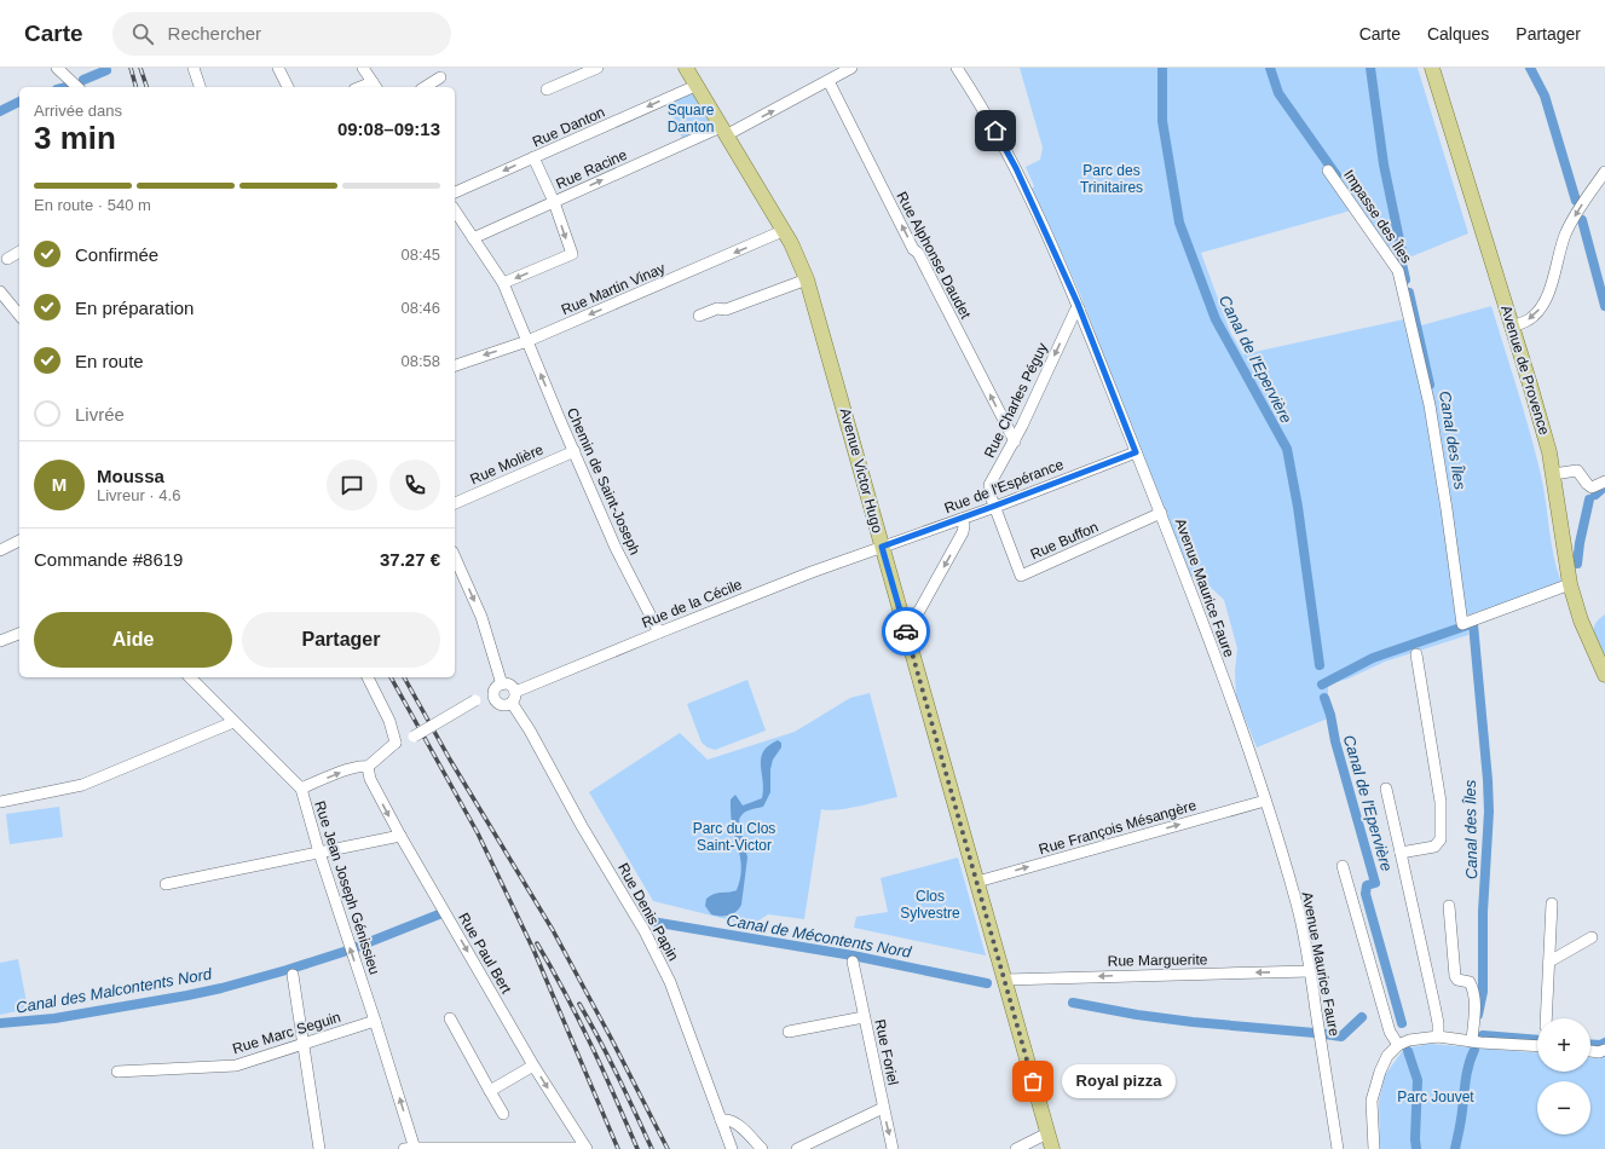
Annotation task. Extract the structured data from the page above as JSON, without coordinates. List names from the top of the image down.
{
  "streets": {
    "main road": ["Avenue de Provence", "Avenue Victor Hugo"],
    "street": [
      "Rue Danton",
      "Rue Racine",
      "Impasse des Îles",
      "Rue Alphonse Daudet",
      "Rue Martin Vinay",
      "Rue Charles Péguy",
      "Rue Molière",
      "Chemin de Saint-Joseph",
      "Rue de l'Espérance",
      "Rue Buffon",
      "Avenue Maurice Faure",
      "Rue de la Cécile",
      "Rue François Mésangère",
      "Rue Jean Joseph Génissieu",
      "Rue Denis Papin",
      "Rue Paul Bert",
      "Rue Marguerite",
      "Rue Marc Seguin",
      "Rue Foriel"
    ]
  },
  "crossings": [
    ["Rue Danton", "Avenue Victor Hugo"],
    ["Rue Racine", "Rue Alphonse Daudet"],
    ["Rue Racine", "Avenue Victor Hugo"],
    ["Rue Racine", "Chemin de Saint-Joseph"],
    ["Impasse des Îles", "Avenue de Provence"],
    ["Rue Alphonse Daudet", "Rue Charles Péguy"],
    ["Rue Martin Vinay", "Avenue Victor Hugo"],
    ["Rue Martin Vinay", "Chemin de Saint-Joseph"],
    ["Rue Charles Péguy", "Rue de l'Espérance"],
    ["Rue Charles Péguy", "Rue Buffon"],
    ["Rue Charles Péguy", "Avenue Maurice Faure"],
    ["Rue Molière", "Chemin de Saint-Joseph"],
    ["Avenue Victor Hugo", "Rue de l'Espérance"],
    ["Avenue Victor Hugo", "Rue de la Cécile"],
    ["Avenue Victor Hugo", "Rue François Mésangère"],
    ["Avenue Victor Hugo", "Rue Marguerite"],
    ["Chemin de Saint-Joseph", "Rue de la Cécile"],
    ["Rue de l'Espérance", "Rue Buffon"],
    ["Rue de l'Espérance", "Avenue Maurice Faure"],
    ["Rue de l'Espérance", "Rue de la Cécile"],
    ["Rue Buffon", "Avenue Maurice Faure"],
    ["Avenue Maurice Faure", "Rue François Mésangère"],
    ["Avenue Maurice Faure", "Rue Marguerite"],
    ["Rue de la Cécile", "Rue Denis Papin"],
    ["Rue Jean Joseph Génissieu", "Rue Marc Seguin"]
  ],
  "one_way": [
    "Rue Danton",
    "Rue Racine",
    "Rue Alphonse Daudet",
    "Rue Charles Péguy",
    "Rue François Mésangère",
    "Rue Paul Bert",
    "Rue Marguerite"
  ],
  "water": [
    "Canal de l'Epervière",
    "Canal des Îles",
    "Canal de Mécontents Nord",
    "Canal des Malcontents Nord"
  ],
  "parks": [
    "Square Danton",
    "Parc des Trinitaires",
    "Parc du Clos Saint-Victor",
    "Clos Sylvestre",
    "Parc Jouvet"
  ],
  "places": ["Royal pizza"],
  "page": {
    "header": "Carte",
    "search": "Rechercher",
    "nav": ["Carte", "Calques", "Partager"],
    "heading": ["3 min", "Arrivée dans", "09:08–09:13"],
    "panel": [
      "Moussa",
      "Livreur · 4.6",
      "Commande #8619",
      "37.27 €"
    ],
    "bar": "En route · 540 m",
    "list": [
      ["Confirmée", "08:45"],
      ["En préparation", "08:46"],
      ["En route", "08:58"],
      "Livrée"
    ],
    "round": "M",
    "buttons": ["Aide", "Partager"],
    "map_buttons": ["+", "−"],
    "bubble": "Royal pizza"
  }
}
